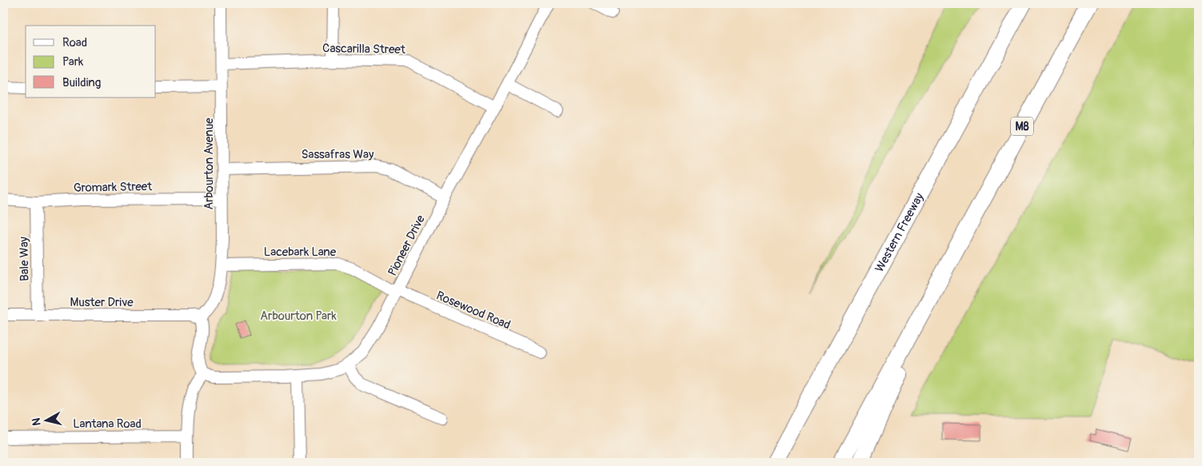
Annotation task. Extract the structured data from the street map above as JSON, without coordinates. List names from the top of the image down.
{
  "streets": {
    "highway": ["M8", "Western Freeway"],
    "street": [
      "Cascarilla Street",
      "Sassafras Way",
      "Arbourton Avenue",
      "Gromark Street",
      "Pioneer Drive",
      "Lacebark Lane",
      "Bale Way",
      "Muster Drive",
      "Rosewood Road",
      "Lantana Road"
    ]
  },
  "crossings": [
    ["Cascarilla Street", "Arbourton Avenue"],
    ["Cascarilla Street", "Pioneer Drive"],
    ["Sassafras Way", "Arbourton Avenue"],
    ["Sassafras Way", "Pioneer Drive"],
    ["Arbourton Avenue", "Gromark Street"],
    ["Arbourton Avenue", "Lacebark Lane"],
    ["Arbourton Avenue", "Muster Drive"],
    ["Gromark Street", "Bale Way"],
    ["Pioneer Drive", "Lacebark Lane"],
    ["Pioneer Drive", "Rosewood Road"],
    ["Lacebark Lane", "Rosewood Road"],
    ["Bale Way", "Muster Drive"]
  ],
  "parks": ["Arbourton Park"],
  "legend": ["Road", "Park", "Building"],
  "north": "left"
}
